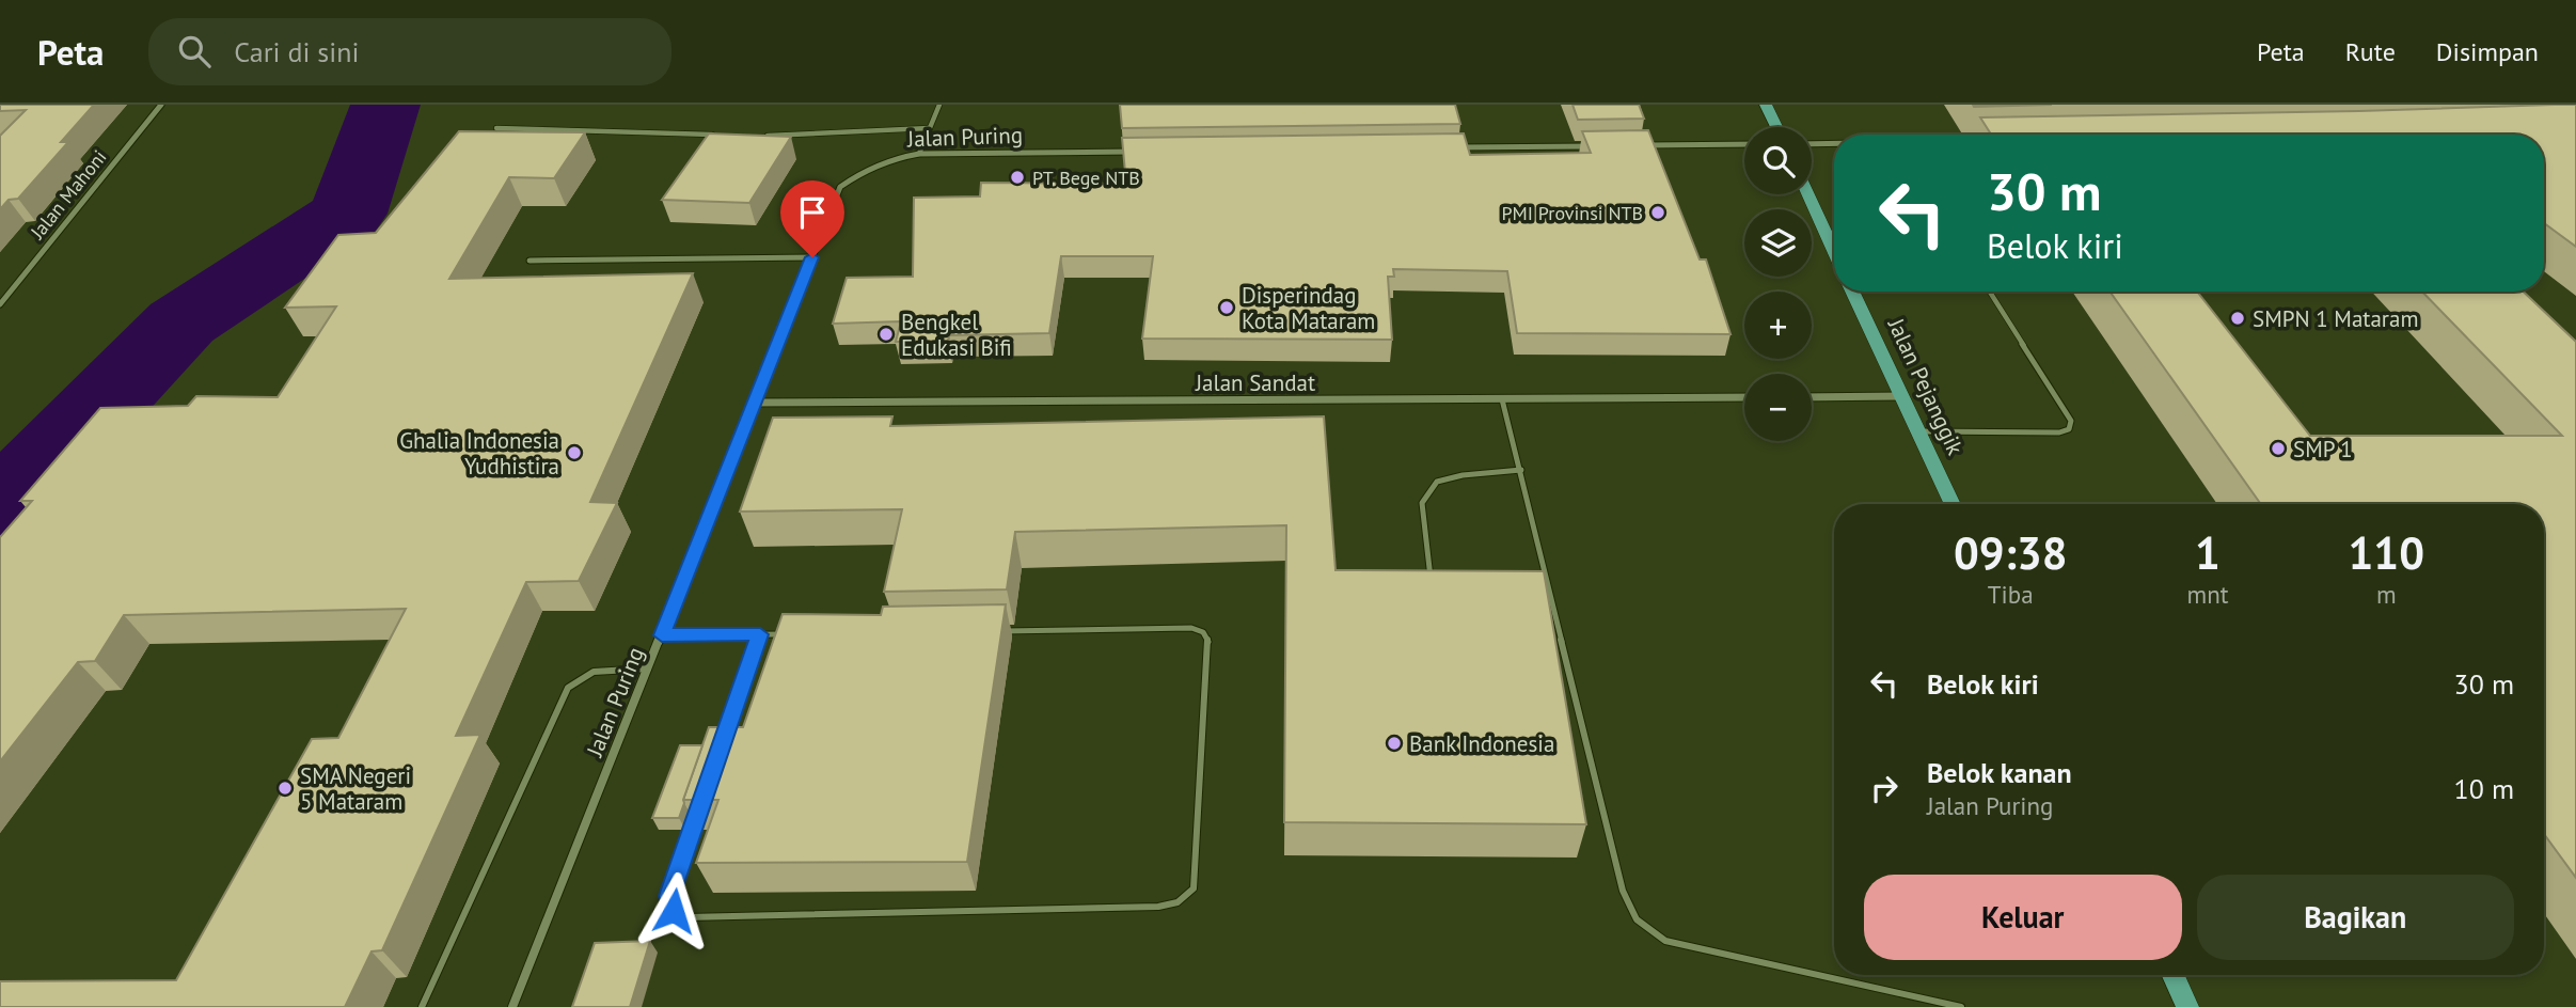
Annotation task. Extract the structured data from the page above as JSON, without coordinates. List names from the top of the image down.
{
  "streets": {
    "main road": ["Jalan Pejanggik"],
    "street": ["Jalan Puring", "Jalan Mahoni", "Jalan Sandat"]
  },
  "crossings": [
    ["Jalan Puring", "Jalan Sandat"]
  ],
  "places": [
    "PT. Bege NTB",
    "PMI Provinsi NTB",
    "Disperindag Kota Mataram",
    "SMPN 1 Mataram",
    "Bengkel Edukasi Bifi",
    "SMP 1",
    "Ghalia Indonesia Yudhistira",
    "Bank Indonesia",
    "SMA Negeri 5 Mataram"
  ],
  "page": {
    "header": "Peta",
    "search": "Cari di sini",
    "nav": ["Peta", "Rute", "Disimpan"],
    "map_buttons": ["+", "−"],
    "turn": ["30 m", "Belok kiri"],
    "eta": [
      "09:38",
      "Tiba",
      "1",
      "mnt",
      "110",
      "m"
    ],
    "list": [
      {
        "name": "Belok kiri",
        "value": "30 m"
      },
      {
        "name": "Belok kanan",
        "note": "Jalan Puring",
        "value": "10 m"
      }
    ],
    "buttons": ["Keluar", "Bagikan"]
  }
}
